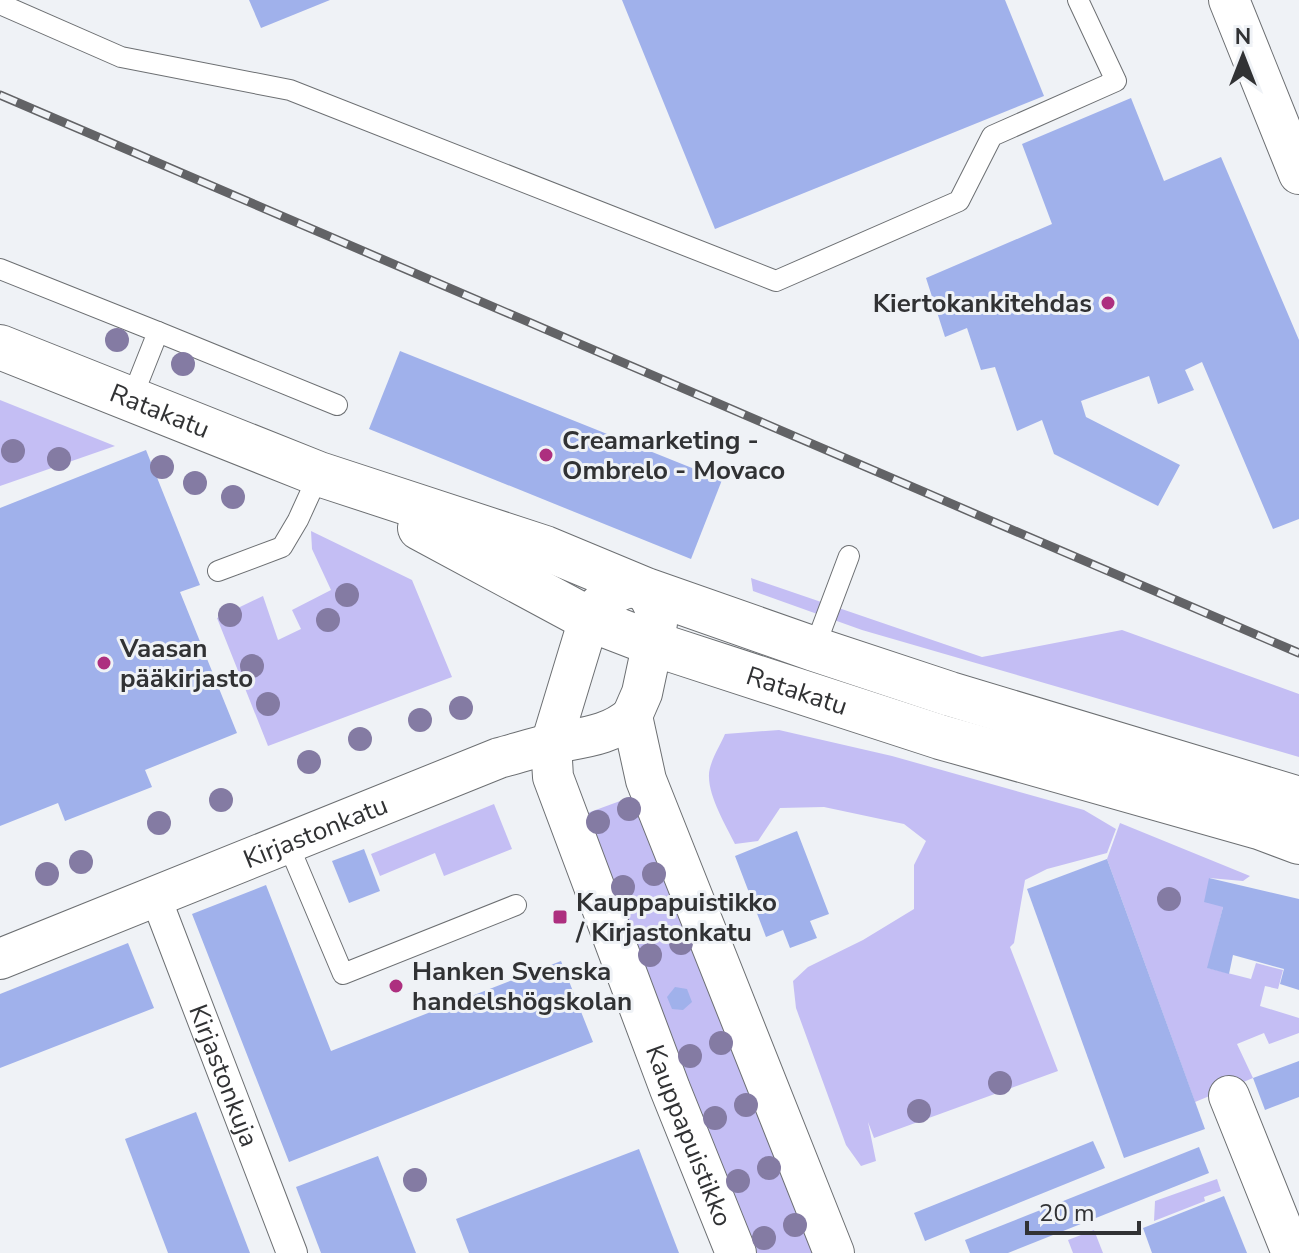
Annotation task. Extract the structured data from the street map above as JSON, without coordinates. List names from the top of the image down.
{
  "streets": {
    "main road": ["Ratakatu"],
    "street": ["Kirjastonkatu", "Kirjastonkuja", "Kauppapuistikko"]
  },
  "crossings": [
    ["Ratakatu", "Kauppapuistikko"],
    ["Kirjastonkatu", "Kirjastonkuja"],
    ["Kirjastonkatu", "Kauppapuistikko"]
  ],
  "places": {
    "other": [
      "Kiertokankitehdas",
      "Creamarketing - Ombrelo - Movaco",
      "Vaasan pääkirjasto",
      "Hanken Svenska handelshögskolan"
    ],
    "transit": ["Kauppapuistikko / Kirjastonkatu"]
  },
  "scale_bar": "20 m",
  "north": "top"
}
